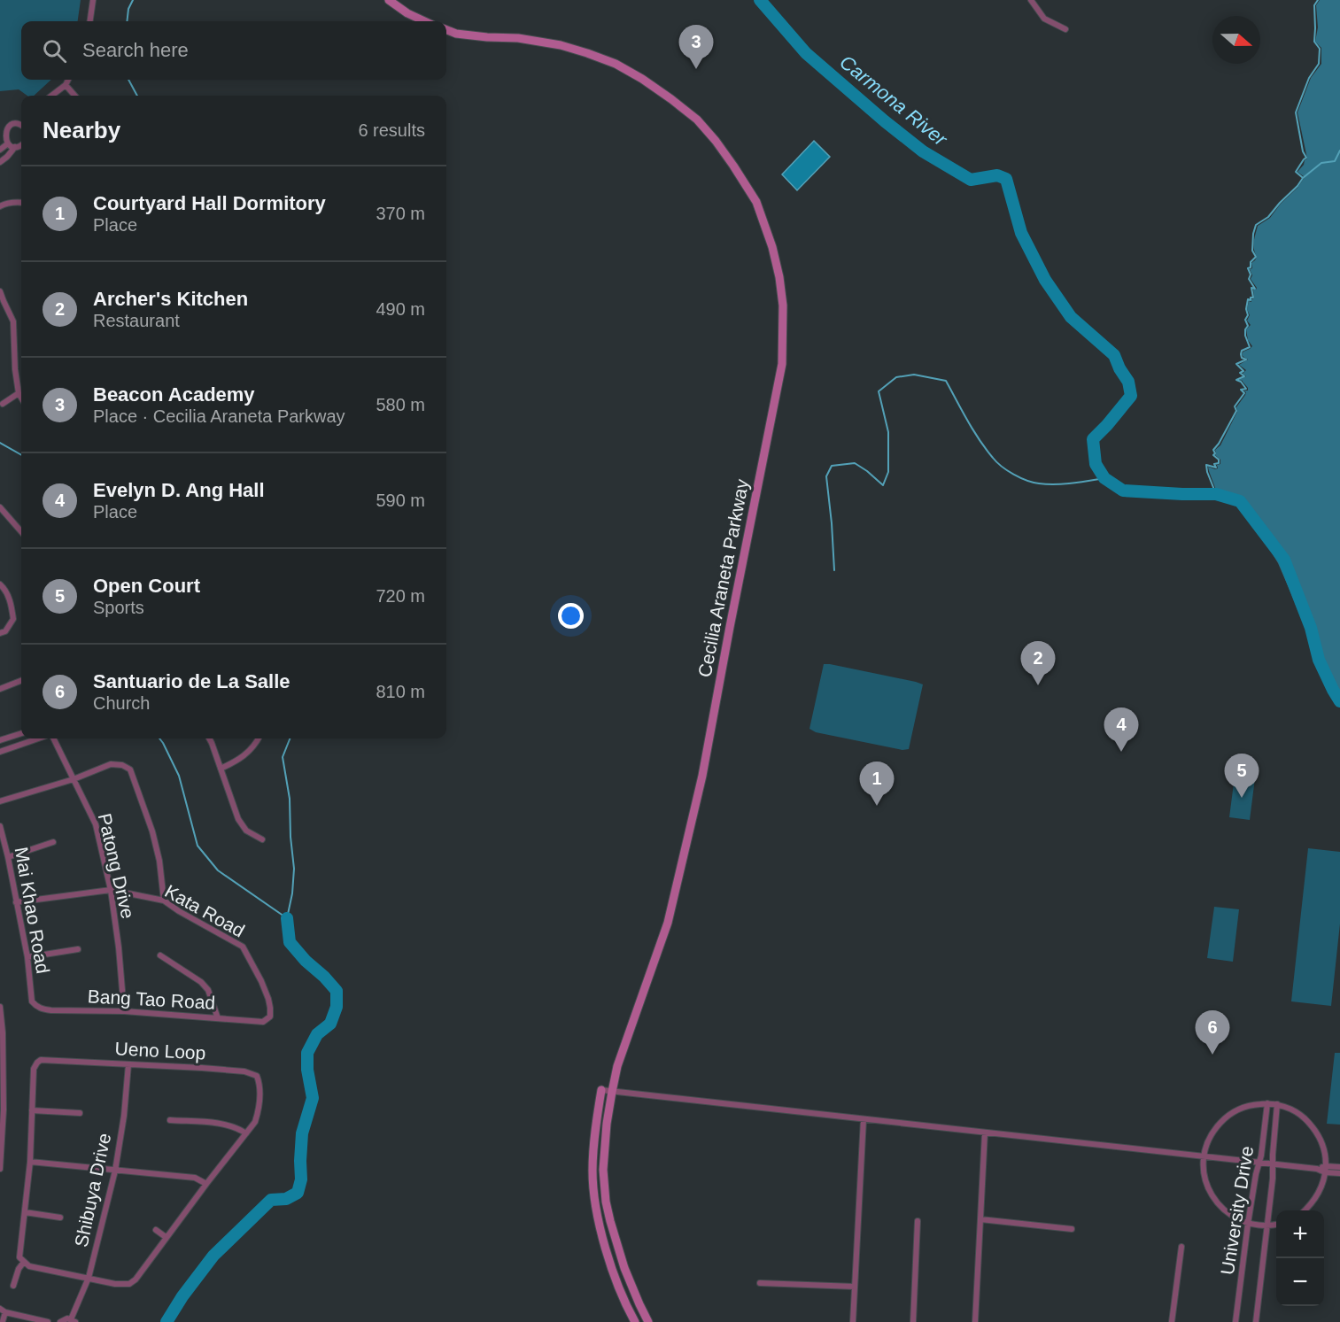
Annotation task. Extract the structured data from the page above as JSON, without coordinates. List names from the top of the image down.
{
  "streets": {
    "street": [
      "Cecilia Araneta Parkway",
      "Patong Drive",
      "Mai Khao Road",
      "Kata Road",
      "Bang Tao Road",
      "Ueno Loop",
      "Shibuya Drive",
      "University Drive"
    ]
  },
  "crossings": [
    ["Patong Drive", "Kata Road"],
    ["Patong Drive", "Bang Tao Road"],
    ["Mai Khao Road", "Kata Road"],
    ["Mai Khao Road", "Bang Tao Road"],
    ["Kata Road", "Bang Tao Road"],
    ["Ueno Loop", "Shibuya Drive"]
  ],
  "water": ["Carmona River"],
  "north": "right",
  "page": {
    "search": "Search here",
    "pins": [
      "3",
      "2",
      "4",
      "5",
      "1",
      "6"
    ],
    "heading": ["Nearby", "6 results"],
    "list": [
      {
        "mark": "1",
        "name": "Courtyard Hall Dormitory",
        "note": "Place",
        "value": "370 m"
      },
      {
        "mark": "2",
        "name": "Archer's Kitchen",
        "note": "Restaurant",
        "value": "490 m"
      },
      {
        "mark": "3",
        "name": "Beacon Academy",
        "note": "Place · Cecilia Araneta Parkway",
        "value": "580 m"
      },
      {
        "mark": "4",
        "name": "Evelyn D. Ang Hall",
        "note": "Place",
        "value": "590 m"
      },
      {
        "mark": "5",
        "name": "Open Court",
        "note": "Sports",
        "value": "720 m"
      },
      {
        "mark": "6",
        "name": "Santuario de La Salle",
        "note": "Church",
        "value": "810 m"
      }
    ],
    "map_buttons": ["+", "−"]
  }
}
